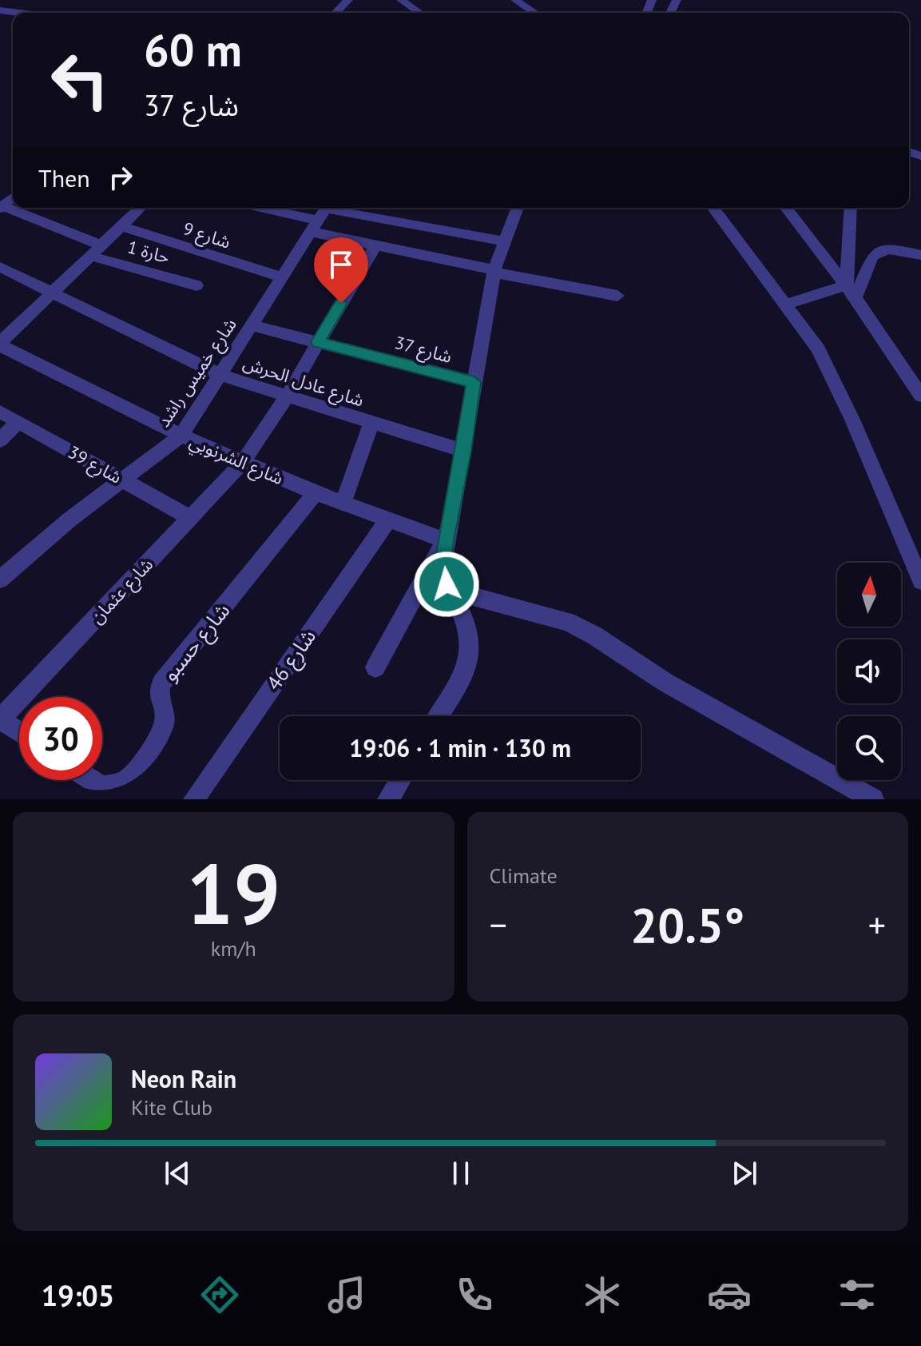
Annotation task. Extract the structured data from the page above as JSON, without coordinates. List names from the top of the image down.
{
  "streets": {
    "street": [
      "شارع 9",
      "حارة 1",
      "شارع 37",
      "شارع خميس راشد",
      "شارع عادل الحرش",
      "شارع الشرنوبي",
      "شارع 39",
      "شارع عثمان",
      "شارع حسبو",
      "شارع 46"
    ]
  },
  "crossings": [
    ["شارع 9", "شارع خميس راشد"],
    ["شارع 37", "شارع خميس راشد"],
    ["شارع 37", "شارع عثمان"],
    ["شارع خميس راشد", "شارع عادل الحرش"],
    ["شارع خميس راشد", "شارع الشرنوبي"],
    ["شارع خميس راشد", "شارع 39"],
    ["شارع عادل الحرش", "شارع عثمان"],
    ["شارع الشرنوبي", "شارع عثمان"],
    ["شارع الشرنوبي", "شارع حسبو"],
    ["شارع الشرنوبي", "شارع 46"],
    ["شارع 39", "شارع عثمان"]
  ],
  "north": "top",
  "page": {
    "turn": ["60 m", "شارع 37"],
    "then": "Then",
    "limit": "30",
    "trip": "19:06 · 1 min · 130 m",
    "tile": [
      ["19", "km/h"],
      "Climate"
    ],
    "heat": ["−", "20.5°", "+"],
    "song": ["Neon Rain", "Kite Club"],
    "tabs": "19:05"
  }
}
